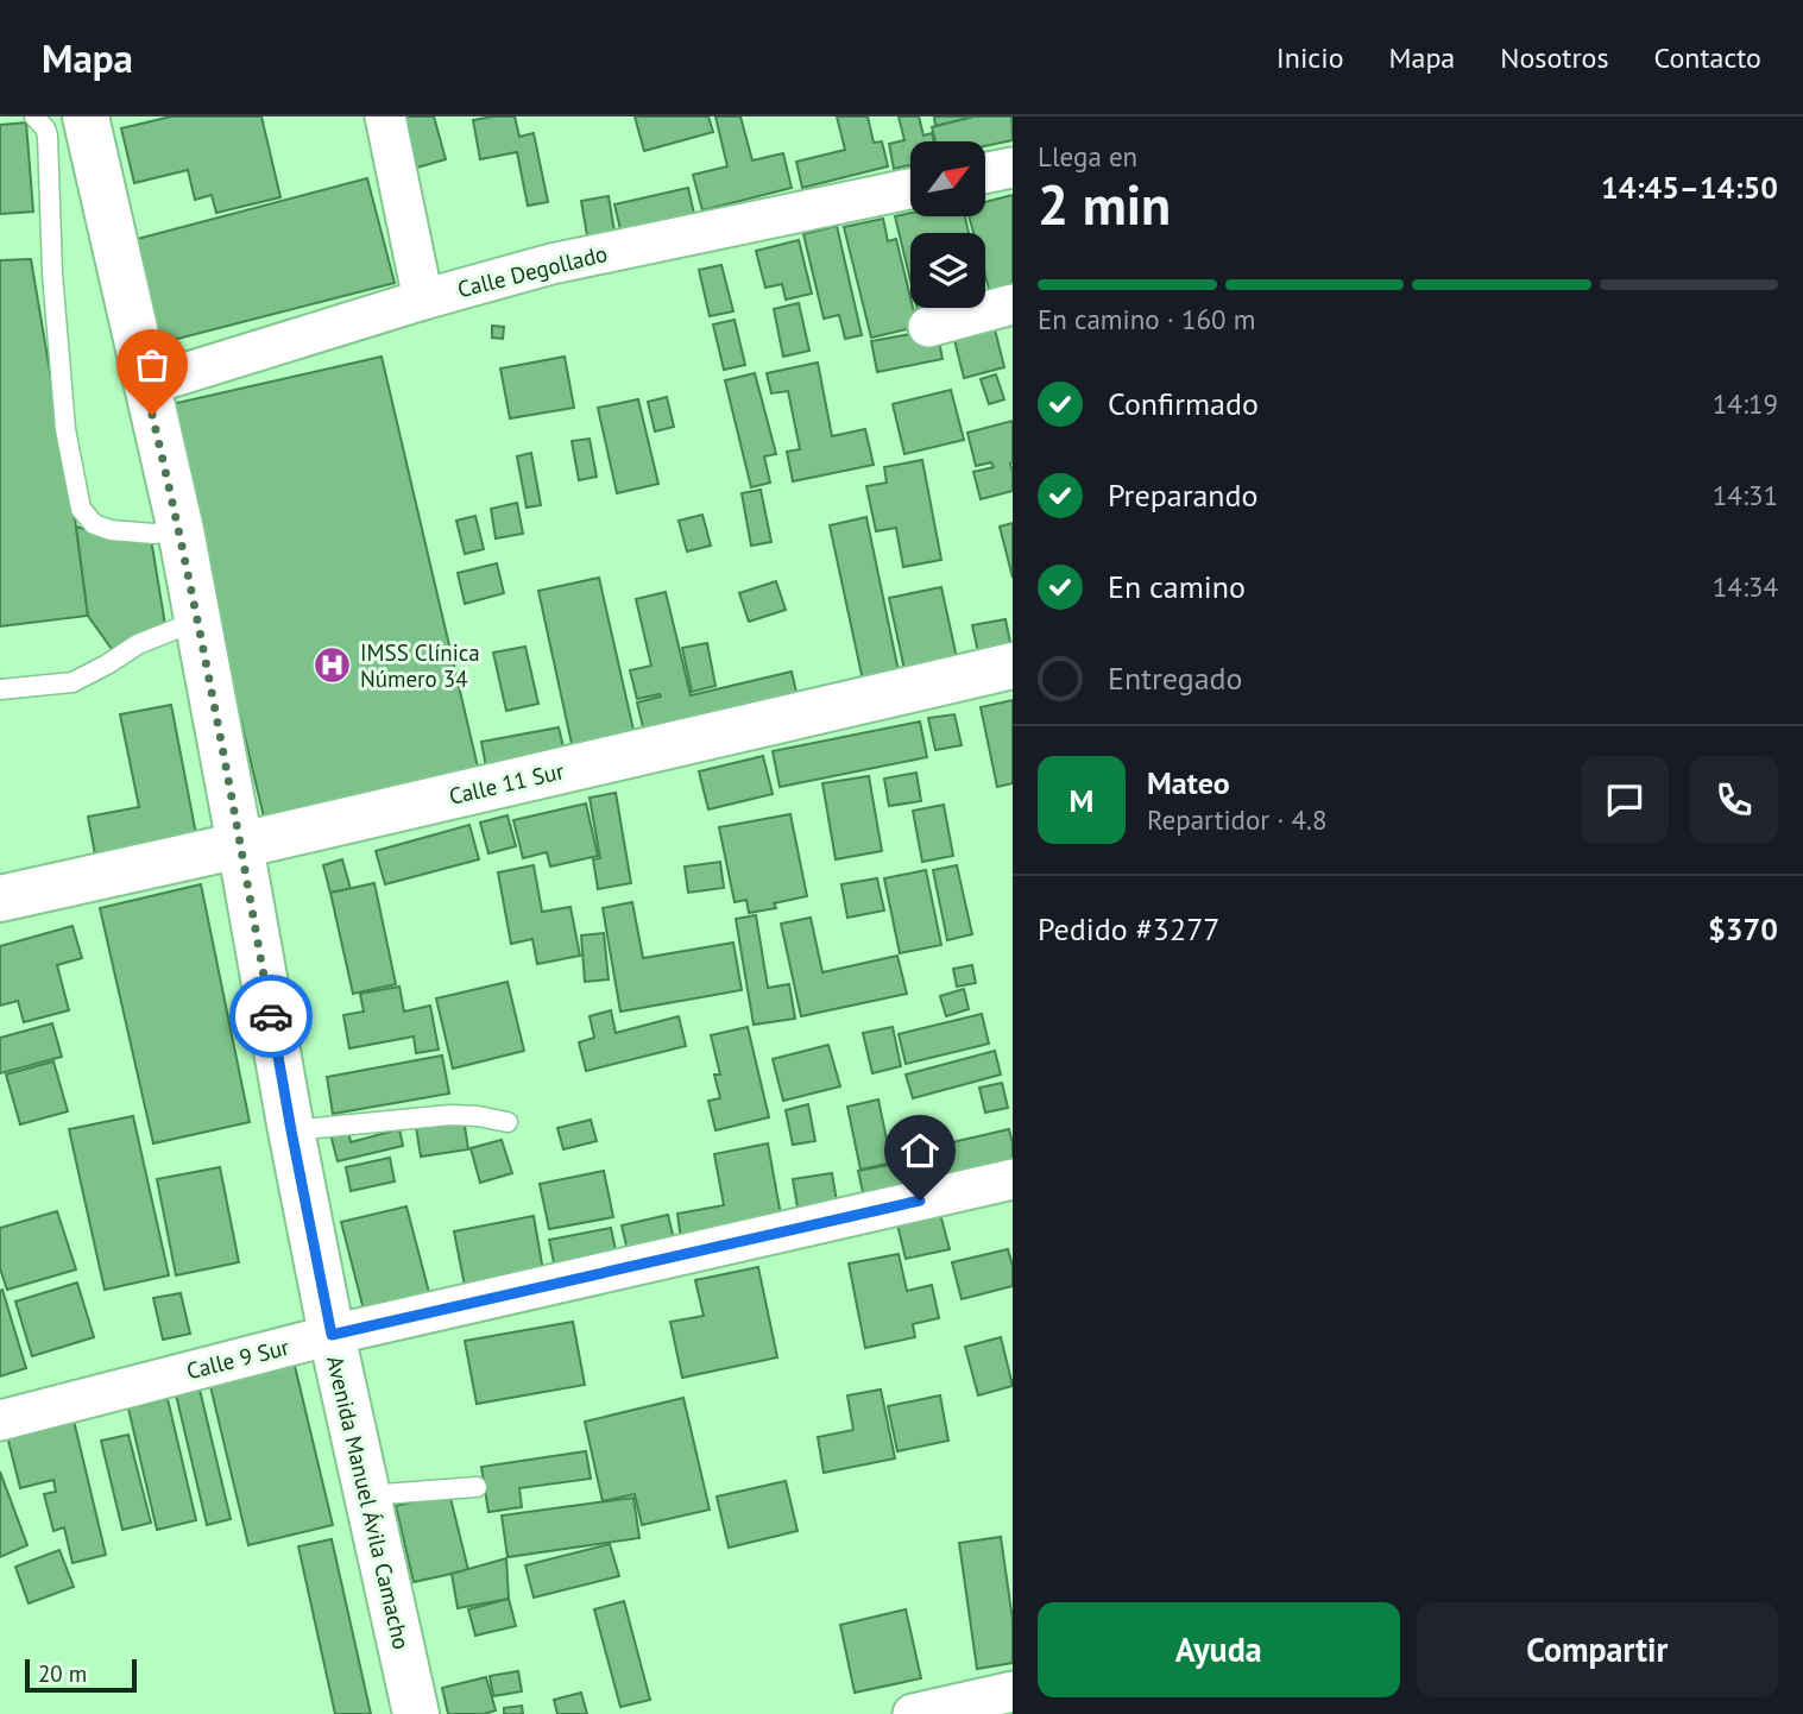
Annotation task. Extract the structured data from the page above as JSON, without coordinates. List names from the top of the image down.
{
  "streets": {
    "main road": ["Calle 11 Sur", "Avenida Manuel Ávila Camacho"],
    "street": ["Calle Degollado", "Calle 9 Sur"]
  },
  "crossings": [
    ["Calle Degollado", "Avenida Manuel Ávila Camacho"],
    ["Calle 11 Sur", "Avenida Manuel Ávila Camacho"],
    ["Calle 9 Sur", "Avenida Manuel Ávila Camacho"]
  ],
  "places": {
    "hospital": ["IMSS Clínica Número 34"]
  },
  "scale_bar": "20 m",
  "north": "top right",
  "page": {
    "header": "Mapa",
    "nav": [
      "Inicio",
      "Mapa",
      "Nosotros",
      "Contacto"
    ],
    "heading": ["2 min", "Llega en", "14:45–14:50"],
    "panel": [
      "Mateo",
      "Repartidor · 4.8",
      "Pedido #3277",
      "$370"
    ],
    "bar": "En camino · 160 m",
    "list": [
      ["Confirmado", "14:19"],
      ["Preparando", "14:31"],
      ["En camino", "14:34"],
      "Entregado"
    ],
    "round": "M",
    "buttons": ["Ayuda", "Compartir"],
    "scale": "20 m"
  }
}
